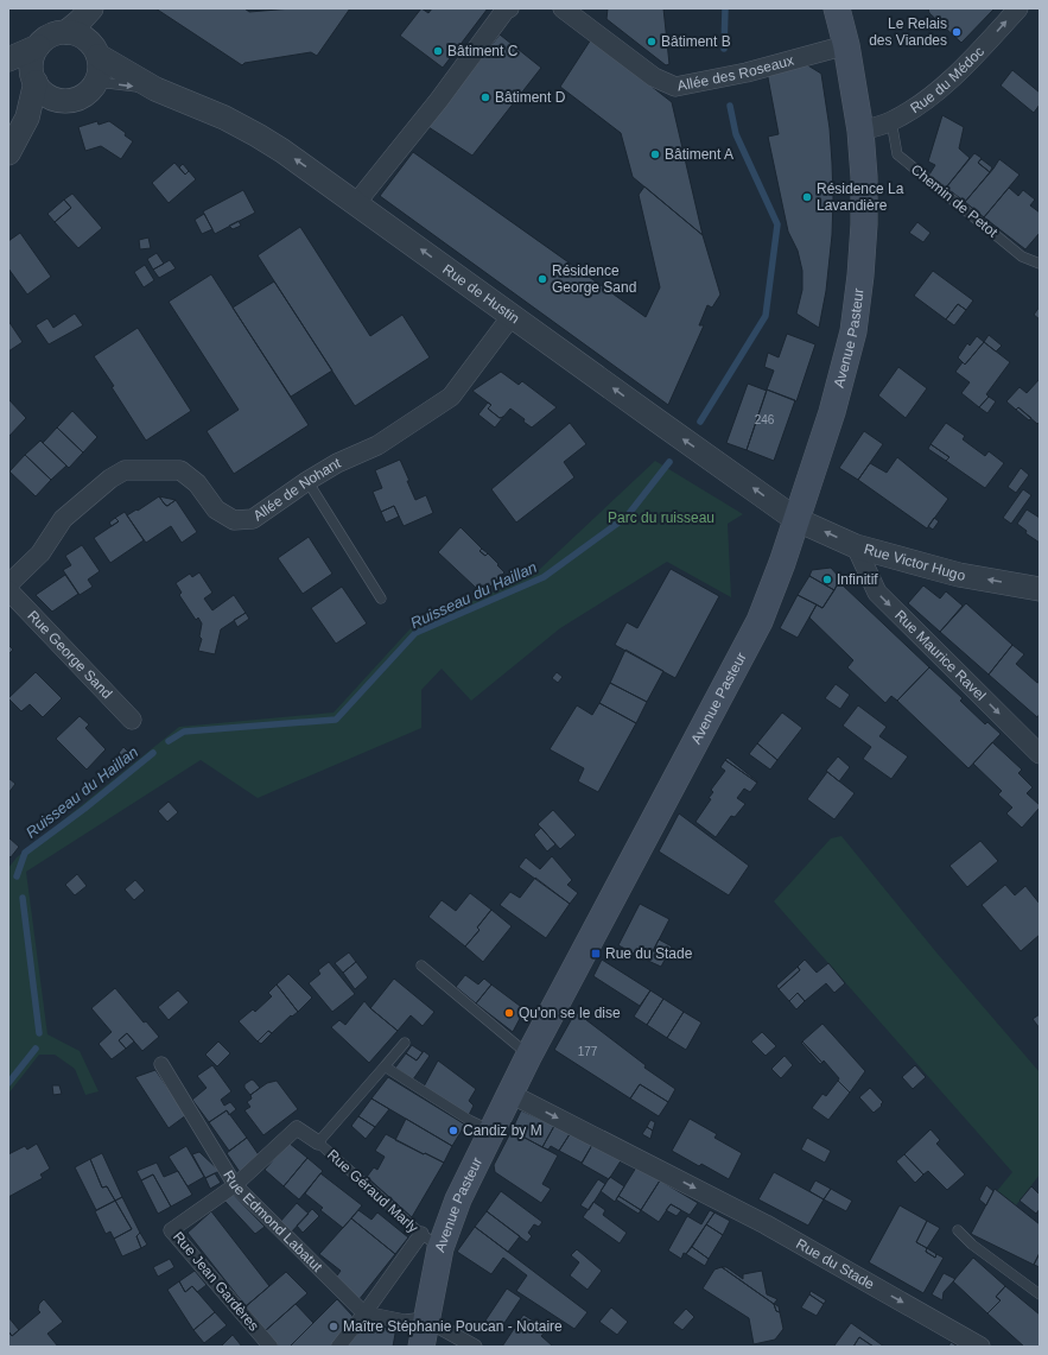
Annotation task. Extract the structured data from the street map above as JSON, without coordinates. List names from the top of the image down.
{
  "streets": {
    "main road": ["Avenue Pasteur"],
    "street": [
      "Allée des Roseaux",
      "Rue du Médoc",
      "Rue de Hustin",
      "Allée de Nohant",
      "Rue Victor Hugo",
      "Rue George Sand",
      "Rue Maurice Ravel",
      "Rue Edmond Labatut",
      "Rue du Stade",
      "Rue Jean Gardères"
    ],
    "lane": ["Chemin de Petot", "Rue Géraud Marly"]
  },
  "crossings": [
    ["Allée des Roseaux", "Avenue Pasteur"],
    ["Rue du Médoc", "Chemin de Petot"],
    ["Rue du Médoc", "Avenue Pasteur"],
    ["Rue de Hustin", "Avenue Pasteur"],
    ["Rue de Hustin", "Allée de Nohant"],
    ["Rue de Hustin", "Rue Victor Hugo"],
    ["Avenue Pasteur", "Rue Victor Hugo"],
    ["Avenue Pasteur", "Rue Géraud Marly"],
    ["Avenue Pasteur", "Rue du Stade"],
    ["Rue Victor Hugo", "Rue Maurice Ravel"],
    ["Rue Géraud Marly", "Rue Jean Gardères"],
    ["Rue Edmond Labatut", "Rue Jean Gardères"]
  ],
  "one_way": [
    "Rue du Médoc",
    "Rue de Hustin",
    "Rue Victor Hugo",
    "Rue Maurice Ravel",
    "Rue du Stade"
  ],
  "water": ["Ruisseau du Haillan"],
  "parks": ["Parc du ruisseau"],
  "places": {
    "other": [
      "Le Relais des Viandes",
      "Bâtiment B",
      "Bâtiment C",
      "Bâtiment D",
      "Bâtiment A",
      "Résidence La Lavandière",
      "Résidence George Sand",
      "Infinitif",
      "Qu'on se le dise",
      "Candiz by M",
      "Maître Stéphanie Poucan - Notaire"
    ],
    "transit": ["Rue du Stade"]
  },
  "house_numbers": ["246", "177"]
}
